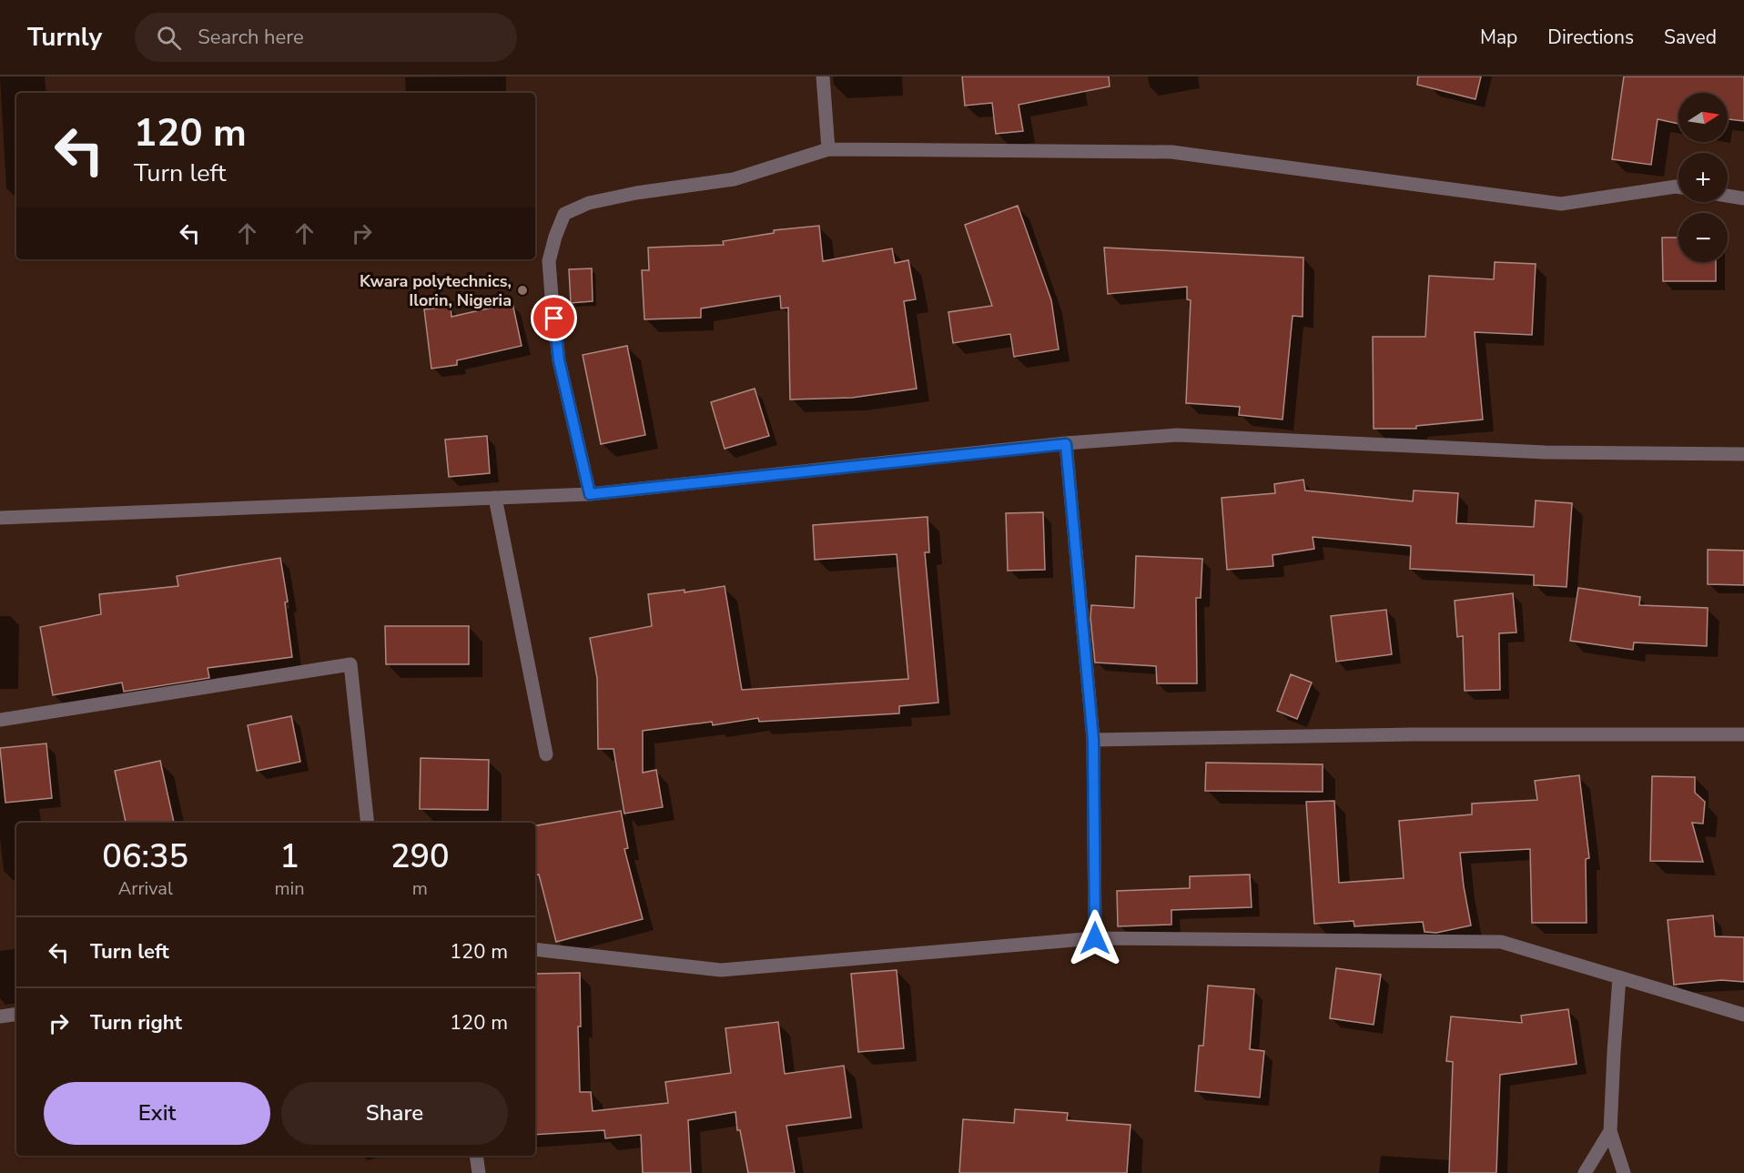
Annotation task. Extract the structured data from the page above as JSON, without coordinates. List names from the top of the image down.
{
  "places": ["Kwara polytechnics, Ilorin, Nigeria"],
  "north": "right",
  "page": {
    "header": "Turnly",
    "search": "Search here",
    "nav": ["Map", "Directions", "Saved"],
    "map_buttons": ["+", "−"],
    "turn": ["120 m", "Turn left"],
    "eta": [
      "06:35",
      "Arrival",
      "1",
      "min",
      "290",
      "m"
    ],
    "list": [
      {
        "name": "Turn left",
        "value": "120 m"
      },
      {
        "name": "Turn right",
        "value": "120 m"
      }
    ],
    "buttons": ["Exit", "Share"]
  }
}
